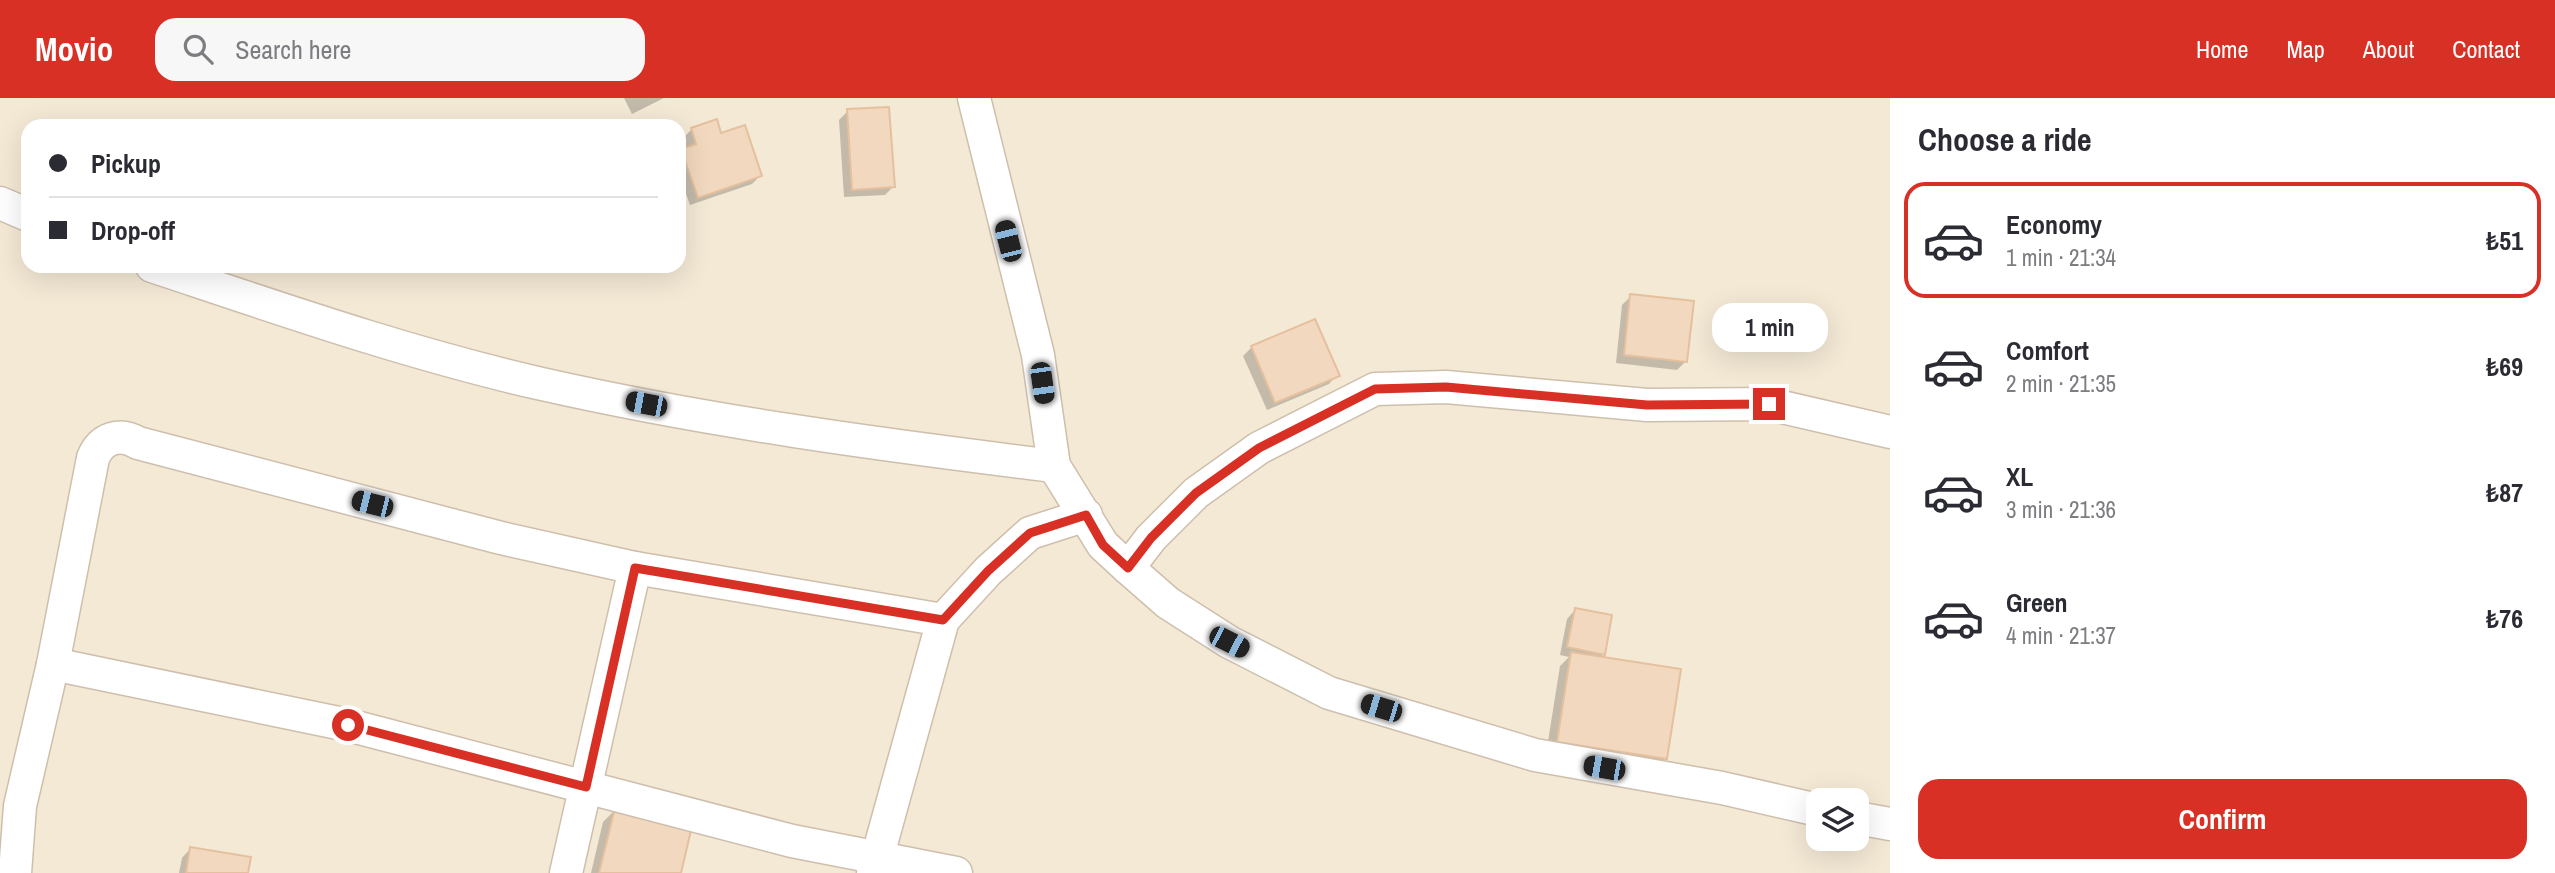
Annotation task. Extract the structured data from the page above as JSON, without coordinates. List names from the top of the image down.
{
  "page": {
    "header": "Movio",
    "search": "Search here",
    "nav": [
      "Home",
      "Map",
      "About",
      "Contact"
    ],
    "heading": "Choose a ride",
    "banner": ["Pickup", "Drop-off"],
    "list": [
      {
        "name": "Economy",
        "note": "1 min · 21:34",
        "value": "₺51"
      },
      {
        "name": "Comfort",
        "note": "2 min · 21:35",
        "value": "₺69"
      },
      {
        "name": "XL",
        "note": "3 min · 21:36",
        "value": "₺87"
      },
      {
        "name": "Green",
        "note": "4 min · 21:37",
        "value": "₺76"
      }
    ],
    "bubble": "1 min",
    "buttons": "Confirm"
  }
}
